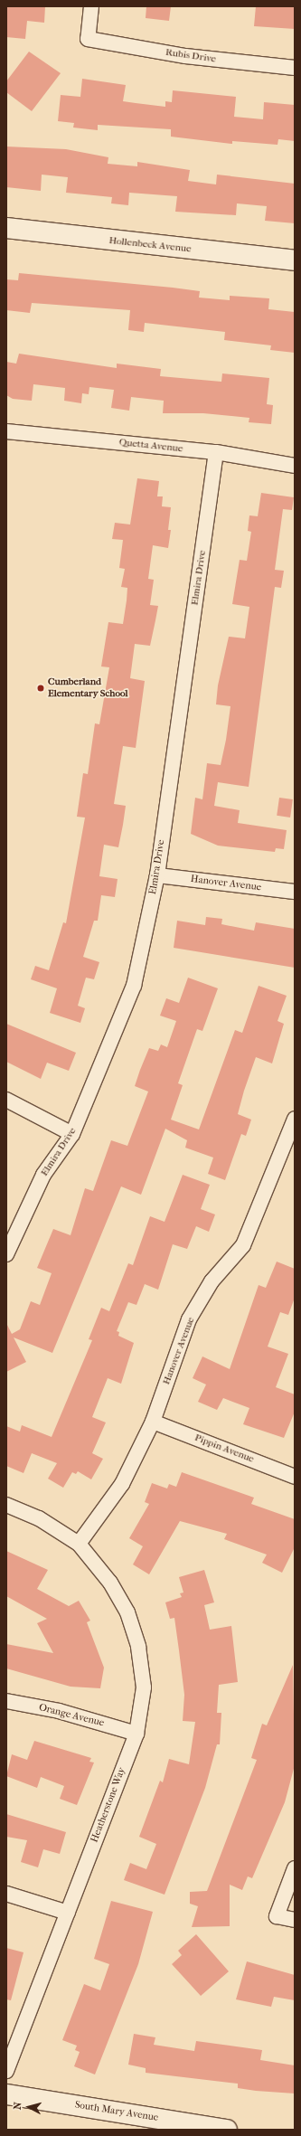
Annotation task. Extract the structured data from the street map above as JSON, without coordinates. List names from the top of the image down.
{
  "streets": {
    "street": [
      "Rubis Drive",
      "Hollenbeck Avenue",
      "Quetta Avenue",
      "Elmira Drive",
      "Hanover Avenue",
      "Pippin Avenue",
      "Orange Avenue",
      "Heatherstone Way",
      "South Mary Avenue"
    ]
  },
  "crossings": [
    ["Quetta Avenue", "Elmira Drive"],
    ["Elmira Drive", "Hanover Avenue"],
    ["Hanover Avenue", "Pippin Avenue"],
    ["Hanover Avenue", "Heatherstone Way"],
    ["Orange Avenue", "Heatherstone Way"]
  ],
  "places": ["Cumberland Elementary School"],
  "north": "left"
}
